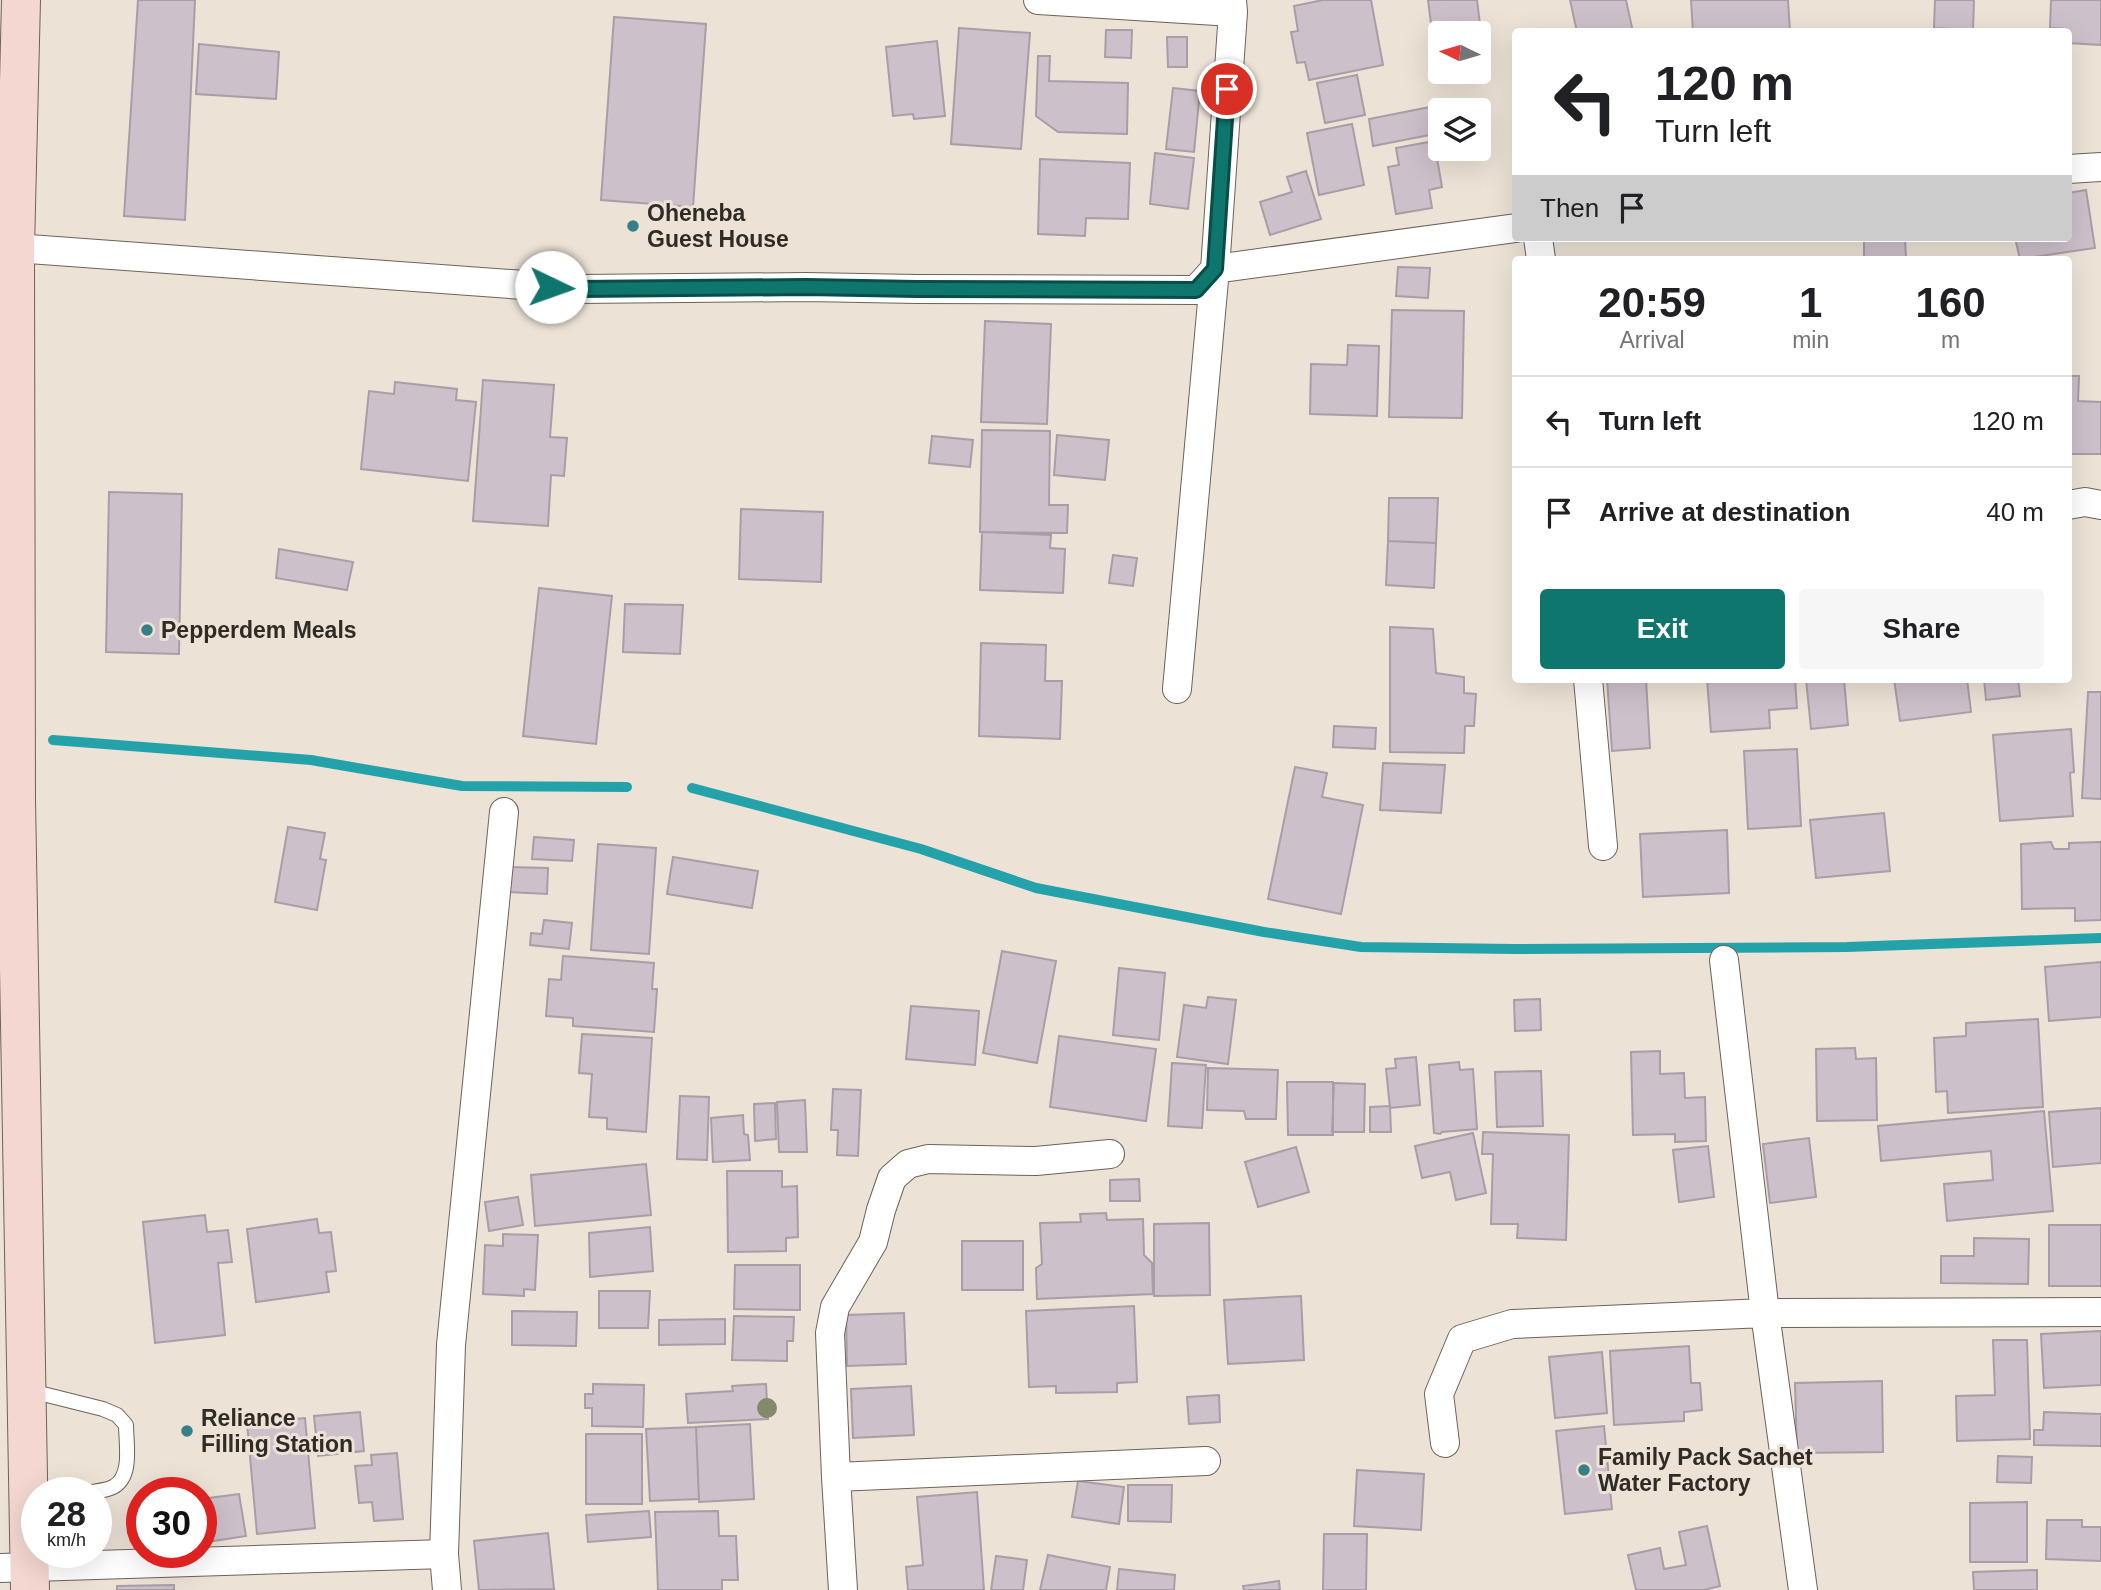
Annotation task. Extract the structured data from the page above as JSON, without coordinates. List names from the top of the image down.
{
  "places": [
    "Oheneba Guest House",
    "Pepperdem Meals",
    "Reliance Filling Station",
    "Family Pack Sachet Water Factory"
  ],
  "north": "left",
  "page": {
    "turn": ["120 m", "Turn left"],
    "then": "Then",
    "eta": [
      "20:59",
      "Arrival",
      "1",
      "min",
      "160",
      "m"
    ],
    "list": [
      {
        "name": "Turn left",
        "value": "120 m"
      },
      {
        "name": "Arrive at destination",
        "value": "40 m"
      }
    ],
    "buttons": ["Exit", "Share"],
    "speed": "28 km/h",
    "limit": "30"
  }
}
